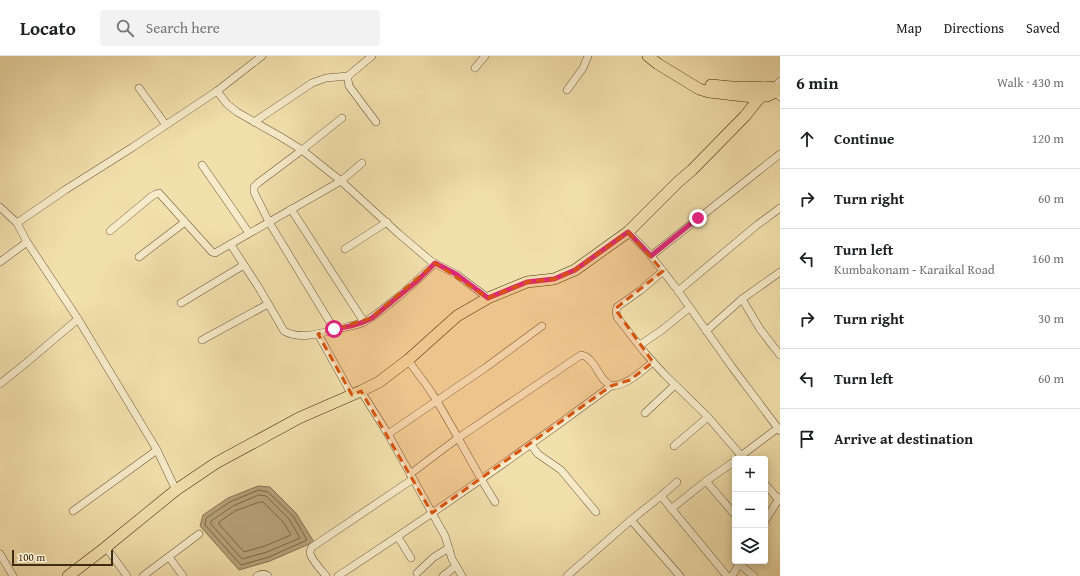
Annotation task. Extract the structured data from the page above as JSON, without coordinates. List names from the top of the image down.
{
  "scale_bar": "100 m",
  "page": {
    "header": "Locato",
    "search": "Search here",
    "nav": ["Map", "Directions", "Saved"],
    "heading": ["6 min", "Walk · 430 m"],
    "list": [
      ["Continue", "120 m"],
      ["Turn right", "60 m"],
      ["Turn left", "Kumbakonam - Karaikal Road", "160 m"],
      ["Turn right", "30 m"],
      ["Turn left", "60 m"],
      "Arrive at destination"
    ],
    "map_buttons": ["+", "−"],
    "scale": "100 m"
  }
}
